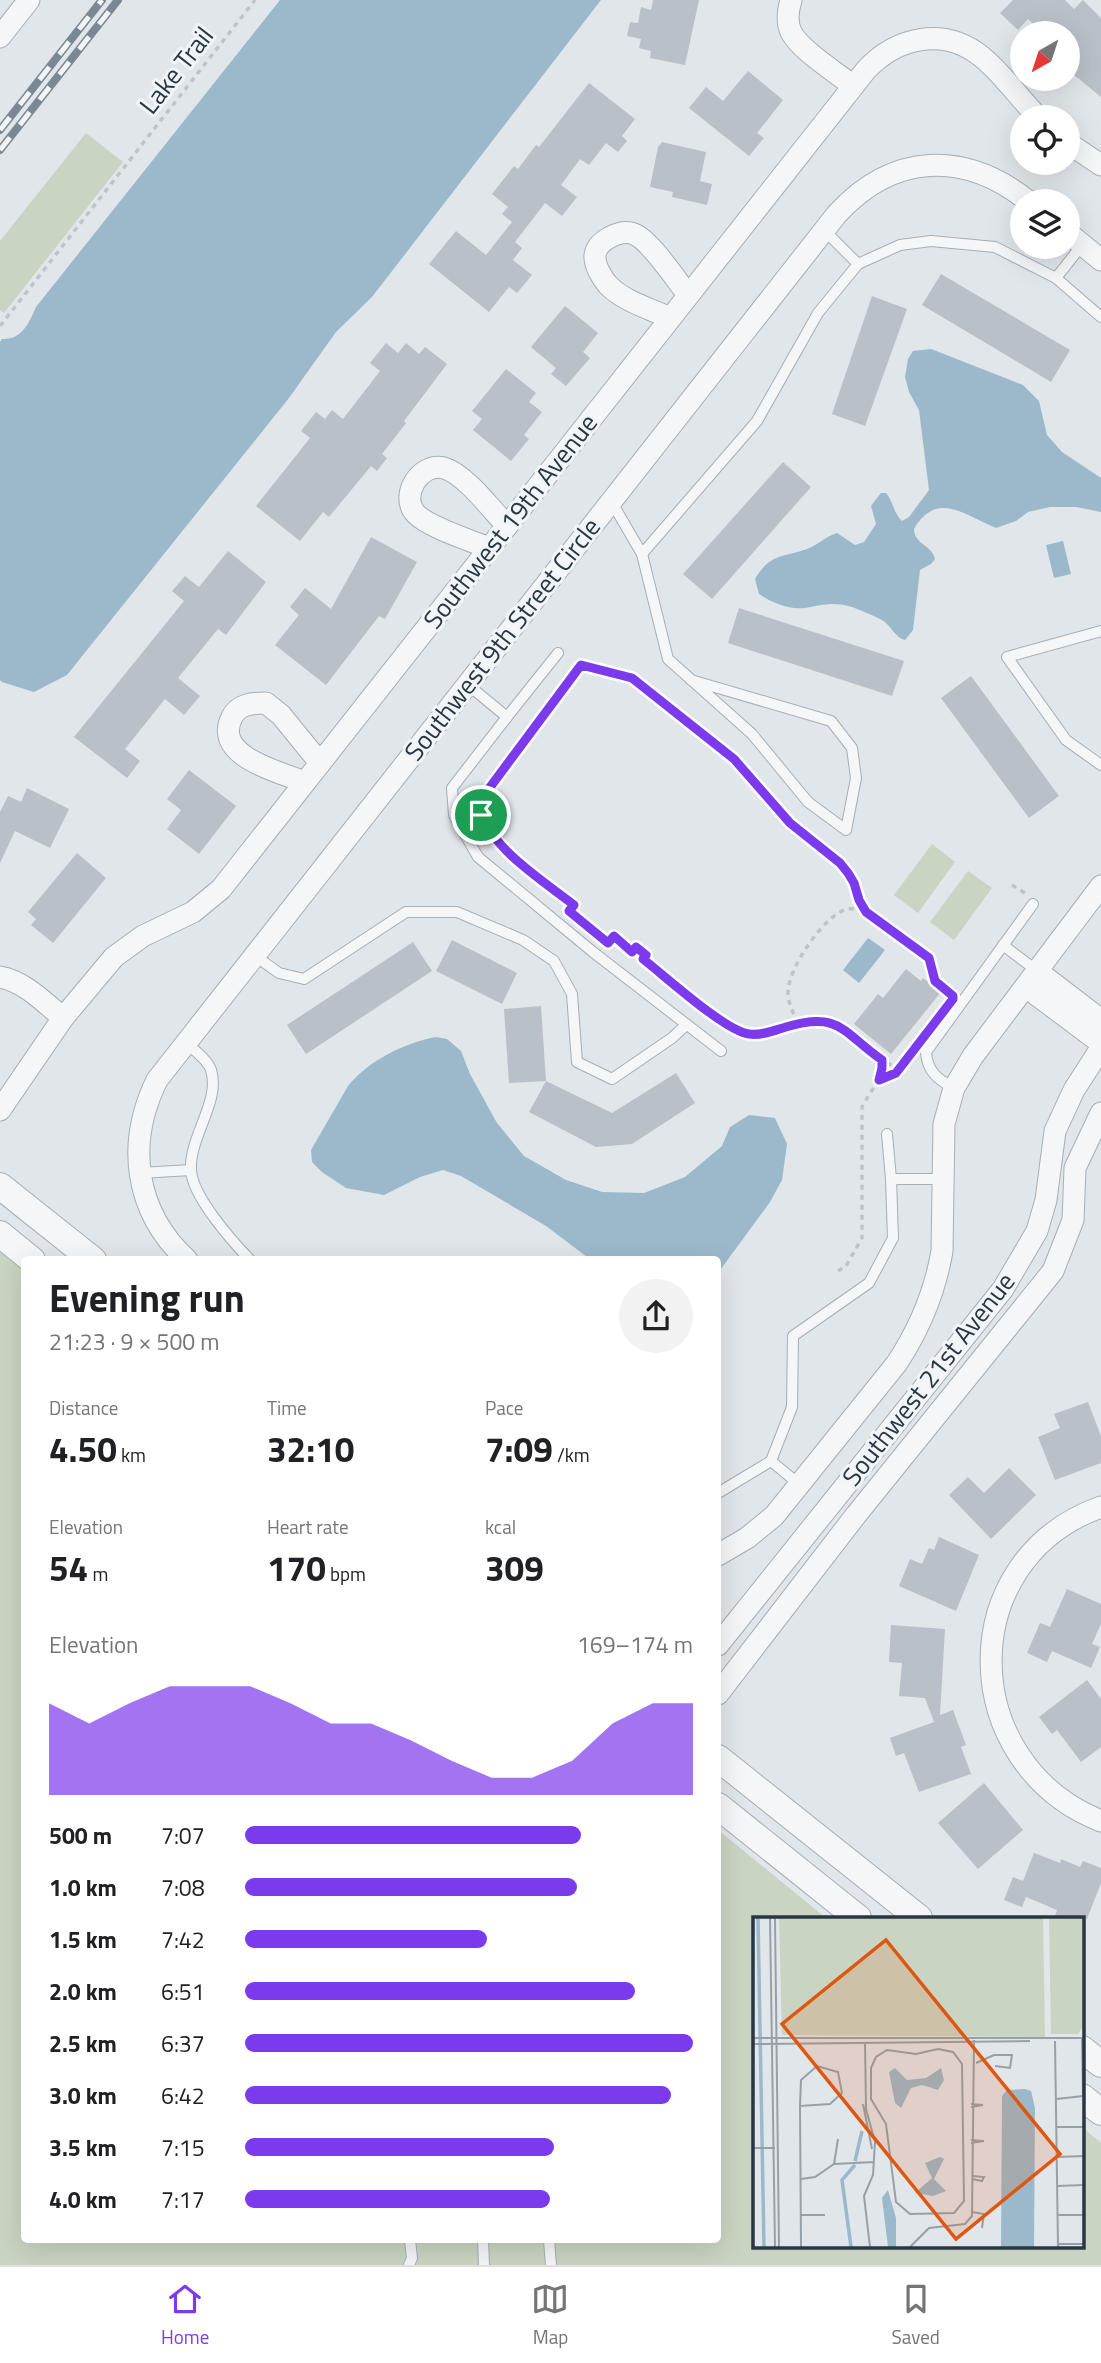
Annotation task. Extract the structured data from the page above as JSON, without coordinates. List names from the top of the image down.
{
  "streets": {
    "street": ["Southwest 19th Avenue", "Southwest 9th Street Circle", "Southwest 21st Avenue"],
    "path": ["Lake Trail"]
  },
  "north": "bottom left",
  "page": {
    "heading": ["Evening run", "21:23 · 9 × 500 m"],
    "stats": [
      ["Distance", "4.50 km"],
      ["Time", "32:10"],
      ["Pace", "7:09 /km"],
      ["Elevation", "54 m"],
      ["Heart rate", "170 bpm"],
      ["kcal", "309"]
    ],
    "chart": ["Elevation", "169–174 m"],
    "list": [
      {
        "name": "500 m",
        "note": "7:07"
      },
      {
        "name": "1.0 km",
        "note": "7:08"
      },
      {
        "name": "1.5 km",
        "note": "7:42"
      },
      {
        "name": "2.0 km",
        "note": "6:51"
      },
      {
        "name": "2.5 km",
        "note": "6:37"
      },
      {
        "name": "3.0 km",
        "note": "6:42"
      },
      {
        "name": "3.5 km",
        "note": "7:15"
      },
      {
        "name": "4.0 km",
        "note": "7:17"
      }
    ],
    "tabs": ["Home", "Map", "Saved"]
  }
}
